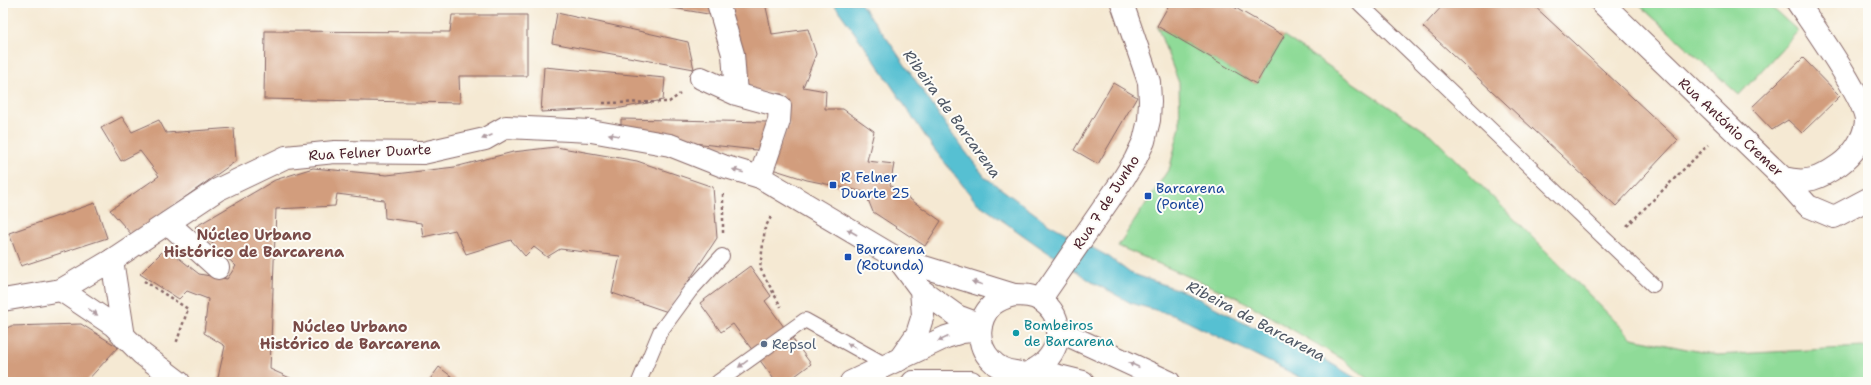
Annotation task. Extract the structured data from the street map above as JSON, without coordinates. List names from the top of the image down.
{
  "streets": {
    "street": ["Rua António Cremer", "Rua Felner Duarte", "Rua 7 de Junho"]
  },
  "crossings": [
    ["Rua Felner Duarte", "Rua 7 de Junho"]
  ],
  "one_way": ["Rua Felner Duarte"],
  "districts": ["Núcleo Urbano Histórico de Barcarena", "Núcleo Urbano Histórico de Barcarena"],
  "water": ["Ribeira de Barcarena"],
  "places": {
    "transit": ["R Felner Duarte 25", "Barcarena (Ponte)", "Barcarena (Rotunda)"],
    "other": ["Bombeiros de Barcarena", "Repsol"]
  }
}
